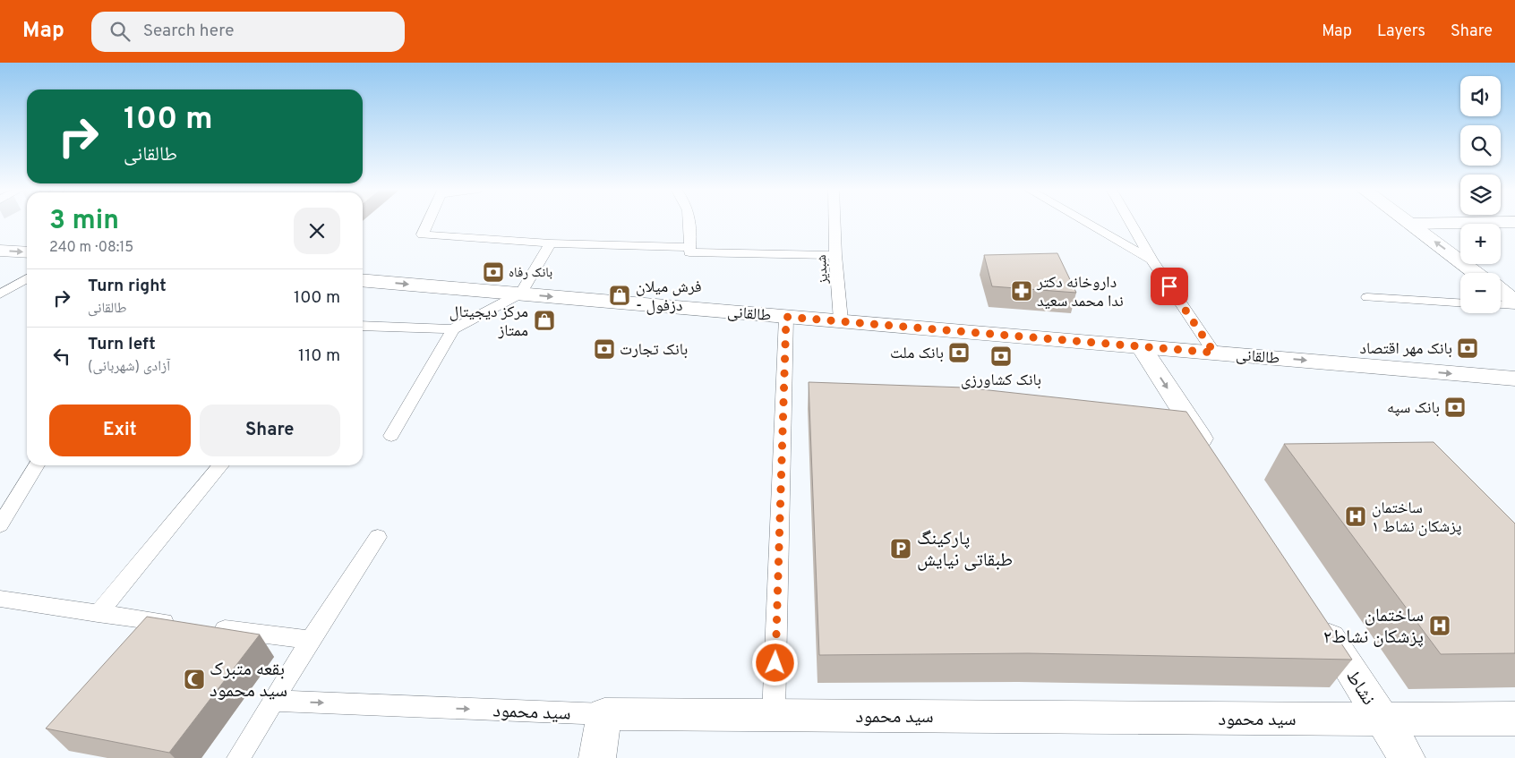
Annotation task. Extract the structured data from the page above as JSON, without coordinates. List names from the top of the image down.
{
  "streets": {
    "main road": ["طالقانی", "نشاط", "سید محمود"],
    "lane": ["شبدیز"]
  },
  "crossings": [
    ["شبدیز", "طالقانی"],
    ["نشاط", "سید محمود"]
  ],
  "one_way": ["طالقانی"],
  "places": {
    "bank": [
      "بانک رفاه",
      "بانک مهر اقتصاد",
      "بانک تجارت",
      "بانک ملت",
      "بانک کشاورزی",
      "بانک سپه"
    ],
    "pharmacy": ["داروخانه دکتر ندا محمد سعید"],
    "shop": ["فرش میلان - دزفول", "مرکز دیجیتال ممتاز"],
    "hospital": ["ساختمان پزشکان نشاط ۱", "ساختمان پزشکان نشاط۲"],
    "parking": ["پارکینگ طبقاتی نیایش"],
    "mosque": ["بقعه متبرک سید محمود"]
  },
  "page": {
    "header": "Map",
    "search": "Search here",
    "nav": ["Map", "Layers", "Share"],
    "map_buttons": ["+", "−"],
    "turn": ["100 m", "طالقانی"],
    "heading": ["3 min", "240 m · 08:15"],
    "list": [
      {
        "name": "Turn right",
        "note": "طالقانی",
        "value": "100 m"
      },
      {
        "name": "Turn left",
        "note": "آزادی (شهربانی)",
        "value": "110 m"
      }
    ],
    "buttons": ["Exit", "Share"]
  }
}
